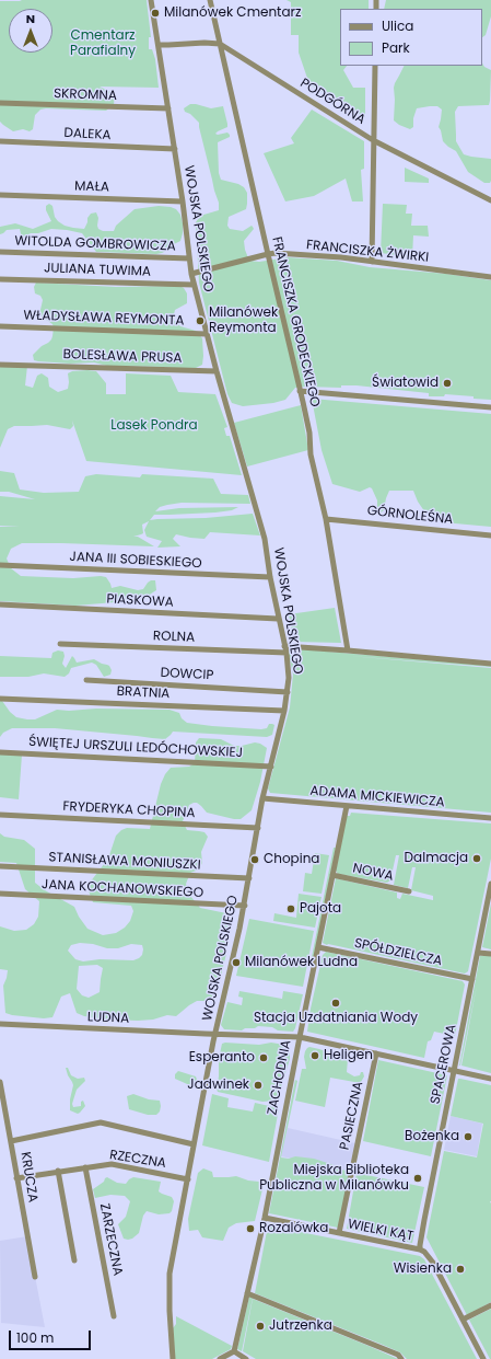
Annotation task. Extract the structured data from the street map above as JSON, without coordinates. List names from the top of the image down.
{
  "streets": {
    "street": [
      "SKROMNA",
      "PODGÓRNA",
      "DALEKA",
      "MAŁA",
      "WOJSKA POLSKIEGO",
      "WITOLDA GOMBROWICZA",
      "FRANCISZKA ŻWIRKI",
      "JULIANA TUWIMA",
      "WŁADYSŁAWA REYMONTA",
      "FRANCISZKA GRODECKIEGO",
      "BOLESŁAWA PRUSA",
      "GÓRNOLEŚNA",
      "JANA III SOBIESKIEGO",
      "PIASKOWA",
      "ROLNA",
      "DOWCIP",
      "BRATNIA",
      "ŚWIĘTEJ URSZULI LEDÓCHOWSKIEJ",
      "ADAMA MICKIEWICZA",
      "FRYDERYKA CHOPINA",
      "STANISŁAWA MONIUSZKI",
      "NOWA",
      "JANA KOCHANOWSKIEGO",
      "SPÓŁDZIELCZA",
      "LUDNA",
      "SPACEROWA",
      "ZACHODNIA",
      "PASIECZNA",
      "RZECZNA",
      "KRUCZA",
      "WIELKI KĄT",
      "ZARZECZNA"
    ]
  },
  "crossings": [
    ["SKROMNA", "WOJSKA POLSKIEGO"],
    ["PODGÓRNA", "FRANCISZKA GRODECKIEGO"],
    ["DALEKA", "WOJSKA POLSKIEGO"],
    ["MAŁA", "WOJSKA POLSKIEGO"],
    ["WOJSKA POLSKIEGO", "WITOLDA GOMBROWICZA"],
    ["WOJSKA POLSKIEGO", "FRANCISZKA ŻWIRKI"],
    ["WOJSKA POLSKIEGO", "JULIANA TUWIMA"],
    ["WOJSKA POLSKIEGO", "WŁADYSŁAWA REYMONTA"],
    ["WOJSKA POLSKIEGO", "BOLESŁAWA PRUSA"],
    ["WOJSKA POLSKIEGO", "JANA III SOBIESKIEGO"],
    ["WOJSKA POLSKIEGO", "PIASKOWA"],
    ["WOJSKA POLSKIEGO", "ROLNA"],
    ["WOJSKA POLSKIEGO", "DOWCIP"],
    ["WOJSKA POLSKIEGO", "BRATNIA"],
    ["WOJSKA POLSKIEGO", "ŚWIĘTEJ URSZULI LEDÓCHOWSKIEJ"],
    ["WOJSKA POLSKIEGO", "ADAMA MICKIEWICZA"],
    ["WOJSKA POLSKIEGO", "FRYDERYKA CHOPINA"],
    ["WOJSKA POLSKIEGO", "STANISŁAWA MONIUSZKI"],
    ["WOJSKA POLSKIEGO", "JANA KOCHANOWSKIEGO"],
    ["WOJSKA POLSKIEGO", "LUDNA"],
    ["WOJSKA POLSKIEGO", "RZECZNA"],
    ["FRANCISZKA ŻWIRKI", "FRANCISZKA GRODECKIEGO"],
    ["FRANCISZKA GRODECKIEGO", "GÓRNOLEŚNA"],
    ["ADAMA MICKIEWICZA", "ZACHODNIA"],
    ["NOWA", "ZACHODNIA"],
    ["SPÓŁDZIELCZA", "SPACEROWA"],
    ["SPÓŁDZIELCZA", "ZACHODNIA"],
    ["LUDNA", "SPACEROWA"],
    ["LUDNA", "ZACHODNIA"],
    ["LUDNA", "PASIECZNA"],
    ["SPACEROWA", "WIELKI KĄT"],
    ["ZACHODNIA", "WIELKI KĄT"],
    ["PASIECZNA", "WIELKI KĄT"],
    ["RZECZNA", "KRUCZA"],
    ["RZECZNA", "ZARZECZNA"]
  ],
  "parks": ["Cmentarz Parafialny", "Lasek Pondra"],
  "places": [
    "Milanówek Cmentarz",
    "Milanówek Reymonta",
    "Światowid",
    "Dalmacja",
    "Chopina",
    "Pajota",
    "Milanówek Ludna",
    "Stacja Uzdatniania Wody",
    "Heligen",
    "Esperanto",
    "Jadwinek",
    "Bożenka",
    "Miejska Biblioteka Publiczna w Milanówku",
    "Rozalówka",
    "Wisienka",
    "Jutrzenka"
  ],
  "legend": ["Ulica", "Park"],
  "scale_bar": "100 m",
  "north": "top"
}
